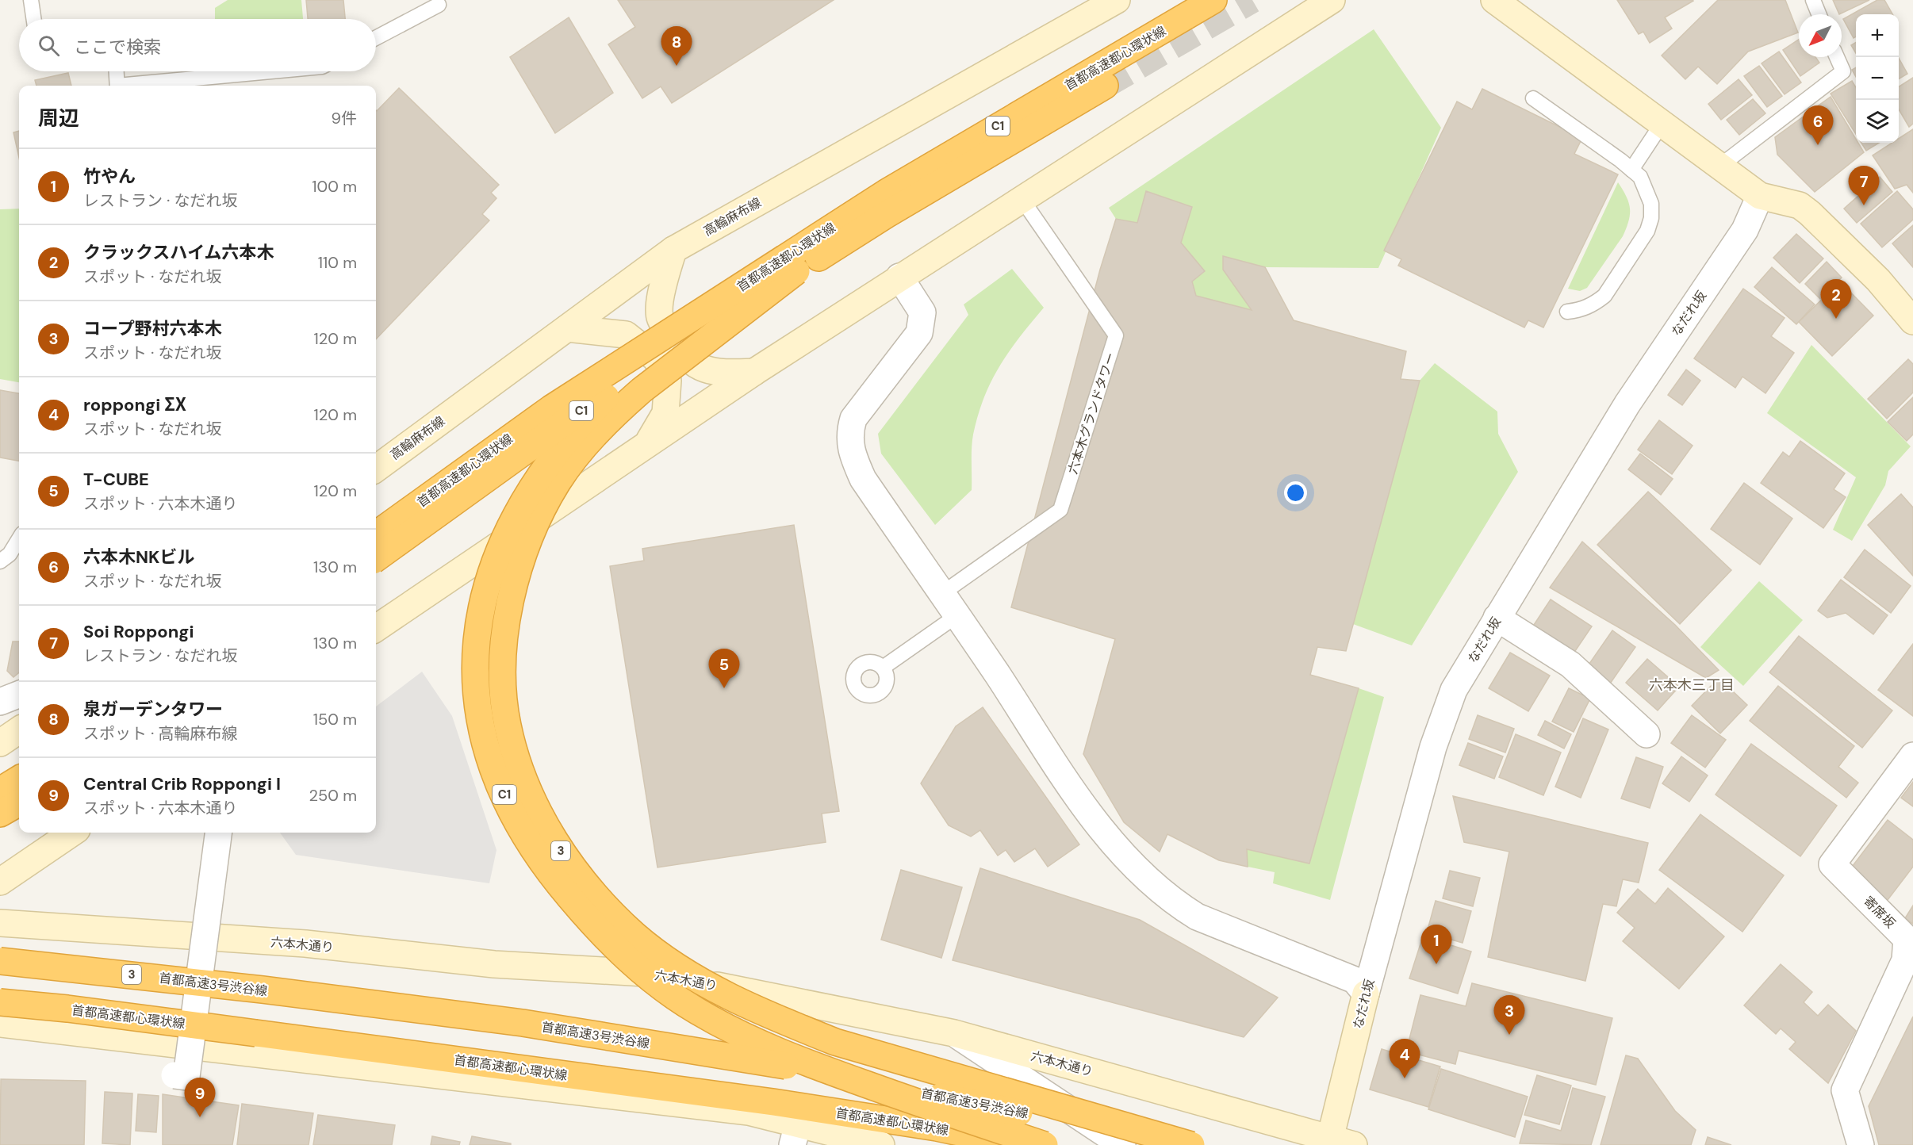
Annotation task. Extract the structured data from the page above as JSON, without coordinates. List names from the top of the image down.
{
  "streets": {
    "highway": [
      "首都高速都心環状線",
      "C1",
      "3",
      "首都高速3号渋谷線"
    ],
    "main road": ["高輪麻布線", "なだれ坂", "六本木通り"],
    "street": ["寄席坂"],
    "lane": ["六本木グランドタワー"]
  },
  "crossings": [
    ["首都高速都心環状線", "C1"],
    ["首都高速都心環状線", "3"],
    ["C1", "3"],
    ["なだれ坂", "六本木通り"]
  ],
  "districts": ["六本木三丁目"],
  "north": "bottom left",
  "page": {
    "map_buttons": ["+", "−"],
    "search": "ここで検索",
    "pins": [
      "8",
      "6",
      "7",
      "2",
      "5",
      "1",
      "3",
      "4",
      "9"
    ],
    "heading": ["周辺", "9件"],
    "list": [
      {
        "mark": "1",
        "name": "竹やん",
        "note": "レストラン · なだれ坂",
        "value": "100 m"
      },
      {
        "mark": "2",
        "name": "クラックスハイム六本木",
        "note": "スポット · なだれ坂",
        "value": "110 m"
      },
      {
        "mark": "3",
        "name": "コープ野村六本木",
        "note": "スポット · なだれ坂",
        "value": "120 m"
      },
      {
        "mark": "4",
        "name": "roppongi ΣΧ",
        "note": "スポット · なだれ坂",
        "value": "120 m"
      },
      {
        "mark": "5",
        "name": "T-CUBE",
        "note": "スポット · 六本木通り",
        "value": "120 m"
      },
      {
        "mark": "6",
        "name": "六本木NKビル",
        "note": "スポット · なだれ坂",
        "value": "130 m"
      },
      {
        "mark": "7",
        "name": "Soi Roppongi",
        "note": "レストラン · なだれ坂",
        "value": "130 m"
      },
      {
        "mark": "8",
        "name": "泉ガーデンタワー",
        "note": "スポット · 高輪麻布線",
        "value": "150 m"
      },
      {
        "mark": "9",
        "name": "Central Crib Roppongi I",
        "note": "スポット · 六本木通り",
        "value": "250 m"
      }
    ]
  }
}
